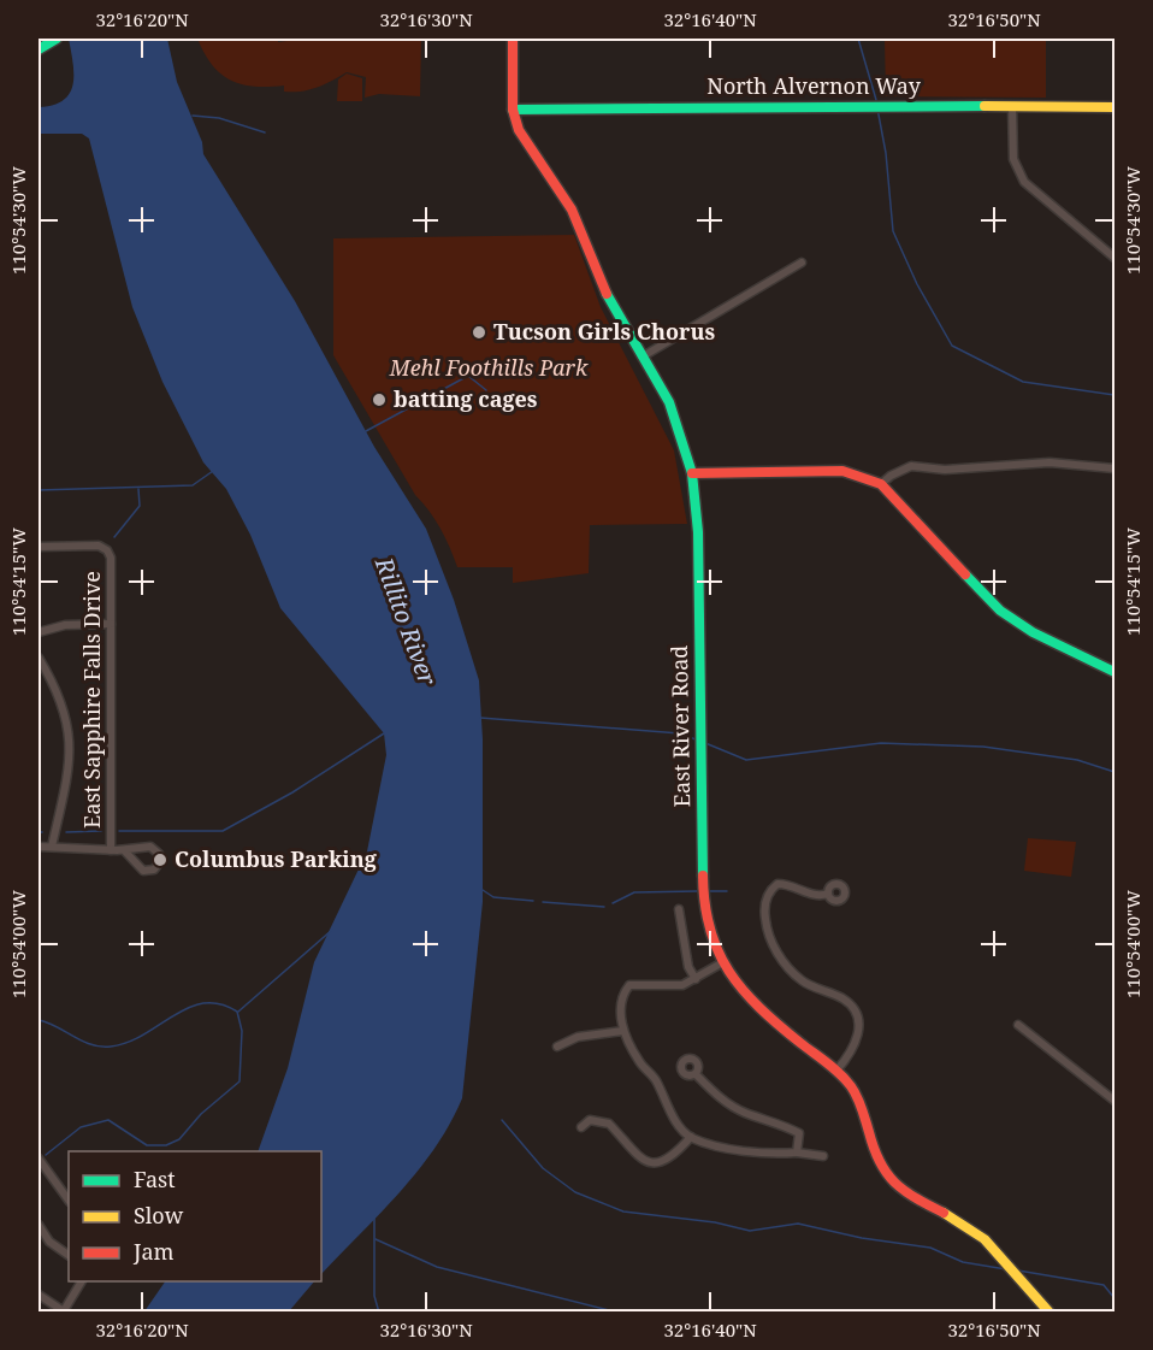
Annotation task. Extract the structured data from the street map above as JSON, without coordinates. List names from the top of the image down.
{
  "streets": {
    "street": ["North Alvernon Way", "East Sapphire Falls Drive", "East River Road"]
  },
  "crossings": [
    ["North Alvernon Way", "East River Road"]
  ],
  "water": ["Rillito River"],
  "parks": ["Mehl Foothills Park"],
  "places": ["Tucson Girls Chorus", "batting cages", "Columbus Parking"],
  "legend": ["Fast", "Slow", "Jam"],
  "coordinates": [
    "32°16'20\"N",
    "32°16'30\"N",
    "32°16'40\"N",
    "32°16'50\"N",
    "110°54'30\"W",
    "110°54'15\"W",
    "110°54'00\"W"
  ]
}
